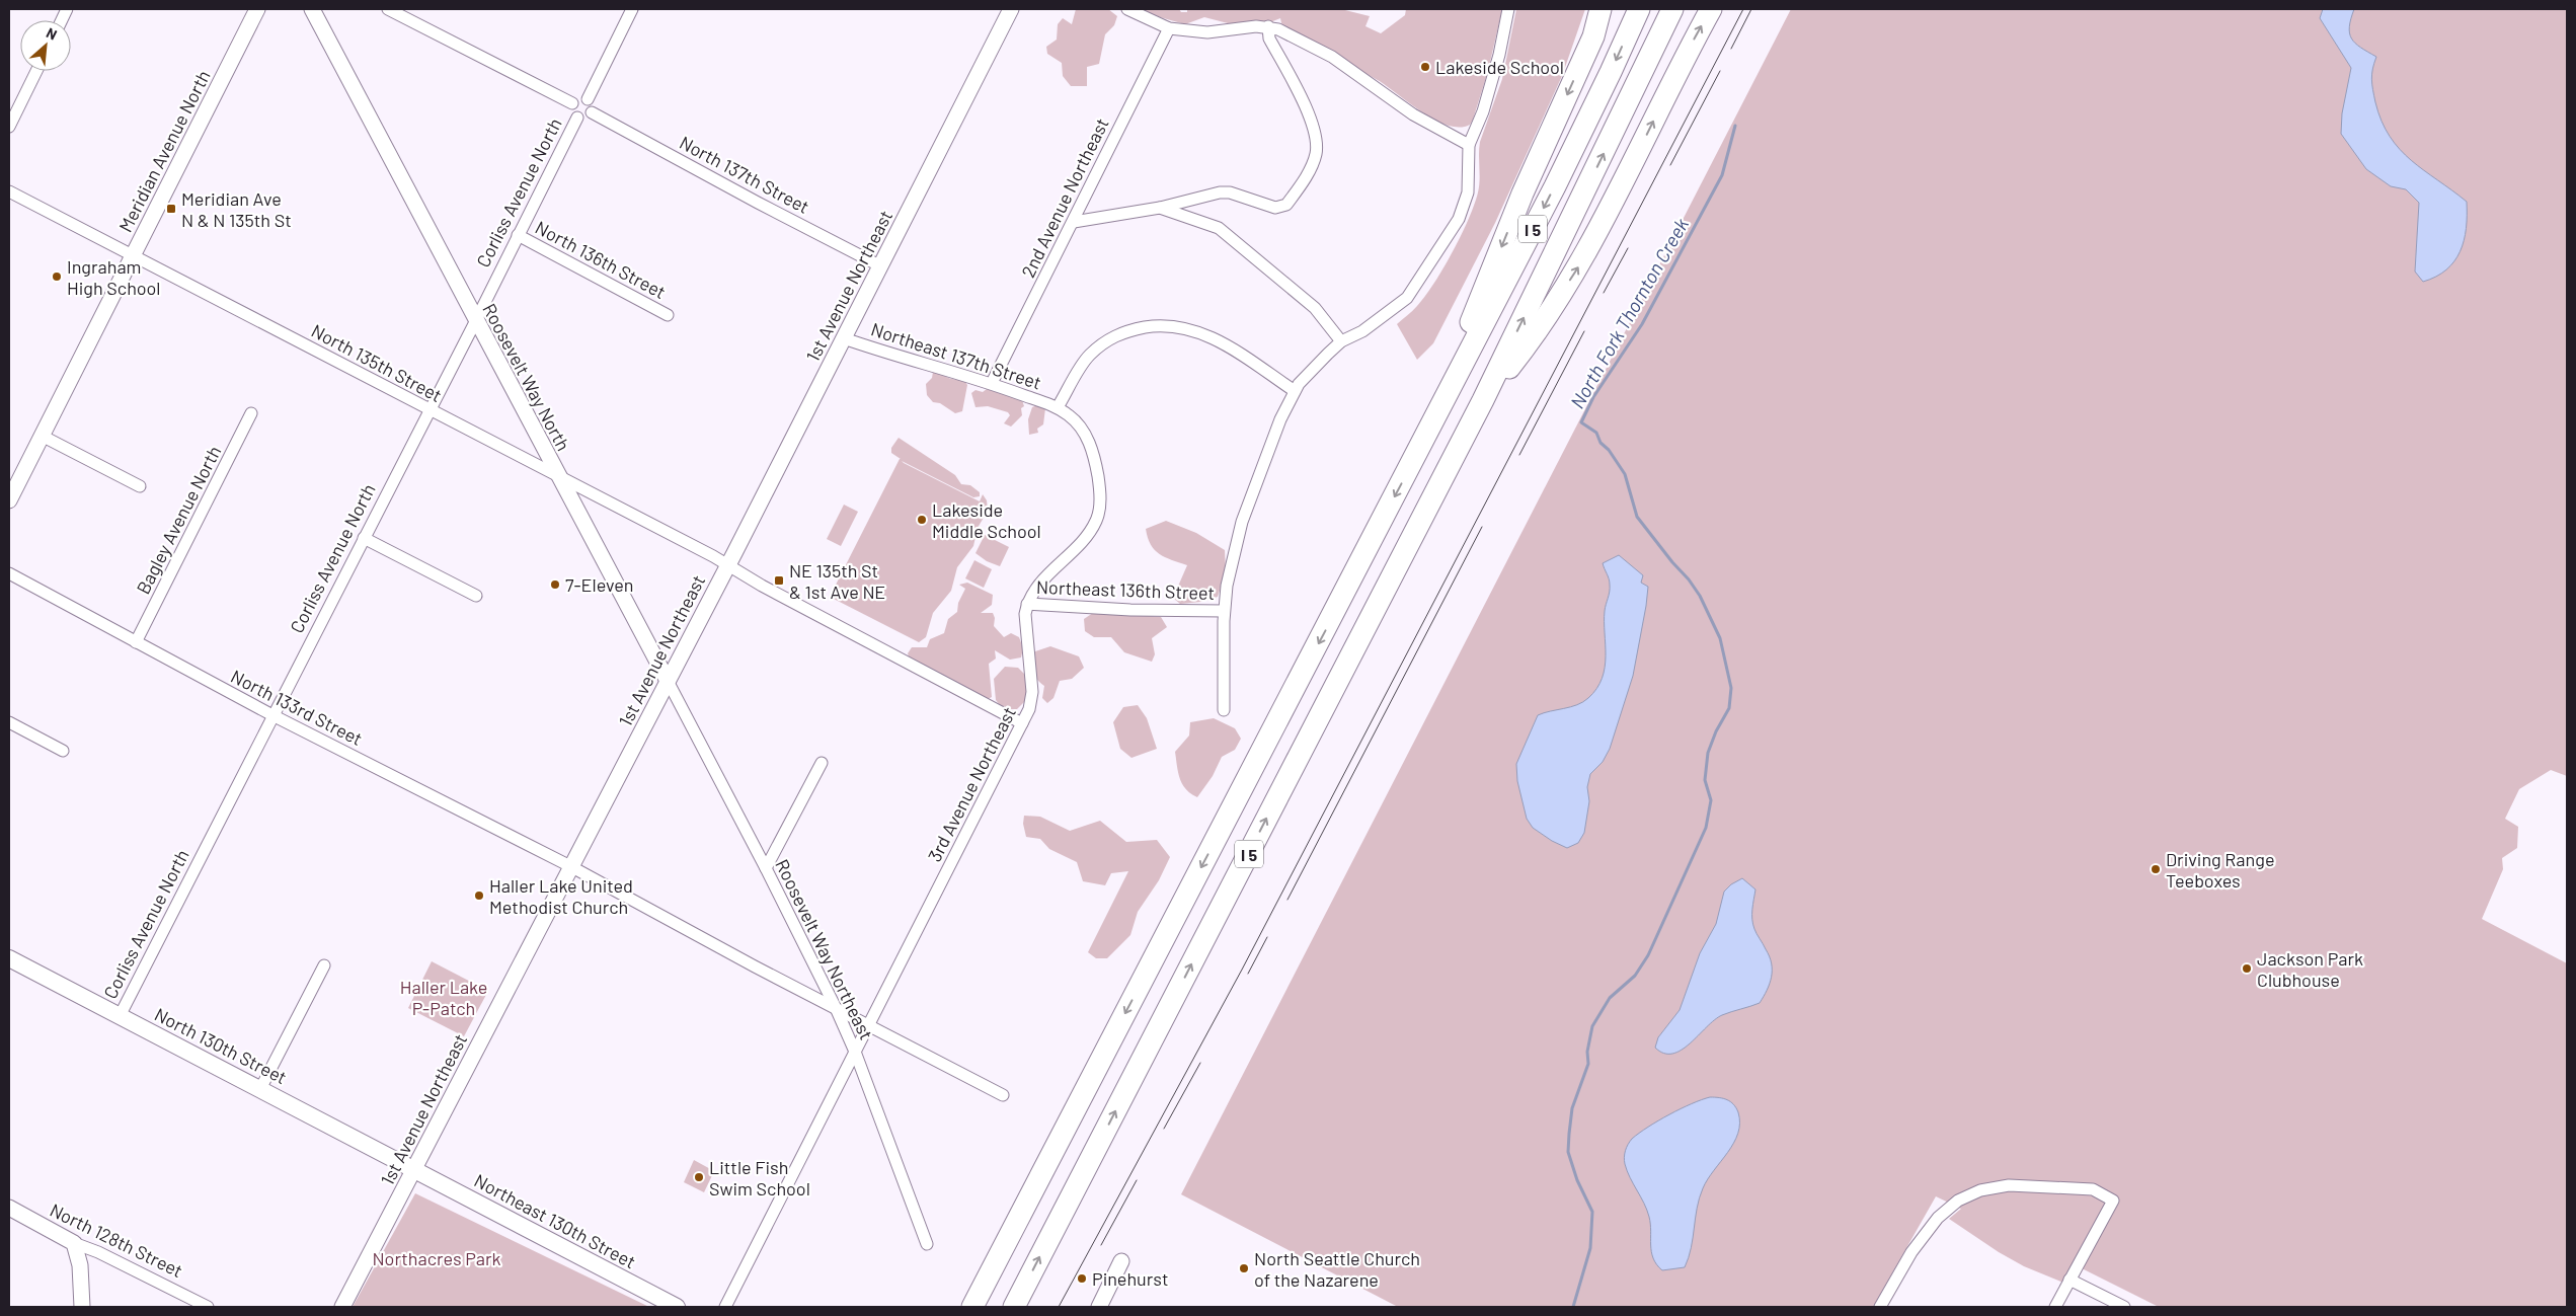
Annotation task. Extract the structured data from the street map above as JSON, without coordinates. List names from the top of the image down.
{
  "streets": {
    "highway": ["I 5"],
    "main road": ["North 130th Street", "Northeast 130th Street"],
    "street": [
      "Meridian Avenue North",
      "North 137th Street",
      "Corliss Avenue North",
      "2nd Avenue Northeast",
      "North 136th Street",
      "1st Avenue Northeast",
      "Northeast 137th Street",
      "North 135th Street",
      "Roosevelt Way North",
      "Bagley Avenue North",
      "Northeast 136th Street",
      "North 133rd Street",
      "3rd Avenue Northeast",
      "Roosevelt Way Northeast",
      "North 128th Street"
    ]
  },
  "crossings": [
    ["Meridian Avenue North", "North 135th Street"],
    ["North 137th Street", "Corliss Avenue North"],
    ["North 137th Street", "1st Avenue Northeast"],
    ["Corliss Avenue North", "North 136th Street"],
    ["Corliss Avenue North", "North 135th Street"],
    ["Corliss Avenue North", "Roosevelt Way North"],
    ["Corliss Avenue North", "North 133rd Street"],
    ["Corliss Avenue North", "North 130th Street"],
    ["2nd Avenue Northeast", "Northeast 137th Street"],
    ["1st Avenue Northeast", "Northeast 137th Street"],
    ["1st Avenue Northeast", "North 135th Street"],
    ["1st Avenue Northeast", "Roosevelt Way North"],
    ["1st Avenue Northeast", "North 133rd Street"],
    ["1st Avenue Northeast", "Roosevelt Way Northeast"],
    ["1st Avenue Northeast", "North 130th Street"],
    ["1st Avenue Northeast", "Northeast 130th Street"],
    ["North 135th Street", "Roosevelt Way North"],
    ["North 135th Street", "3rd Avenue Northeast"],
    ["Roosevelt Way North", "Roosevelt Way Northeast"],
    ["Bagley Avenue North", "North 133rd Street"],
    ["Northeast 136th Street", "3rd Avenue Northeast"],
    ["North 133rd Street", "3rd Avenue Northeast"],
    ["North 133rd Street", "Roosevelt Way Northeast"],
    ["3rd Avenue Northeast", "Roosevelt Way Northeast"],
    ["North 130th Street", "Northeast 130th Street"]
  ],
  "water": ["North Fork Thornton Creek"],
  "parks": ["Haller Lake P-Patch", "Northacres Park"],
  "places": {
    "other": [
      "Lakeside School",
      "Ingraham High School",
      "Lakeside Middle School",
      "7-Eleven",
      "Driving Range Teeboxes",
      "Haller Lake United Methodist Church",
      "Jackson Park Clubhouse",
      "Little Fish Swim School",
      "North Seattle Church of the Nazarene",
      "Pinehurst"
    ],
    "transit": ["Meridian Ave N & N 135th St", "NE 135th St & 1st Ave NE"]
  },
  "north": "top right"
}
